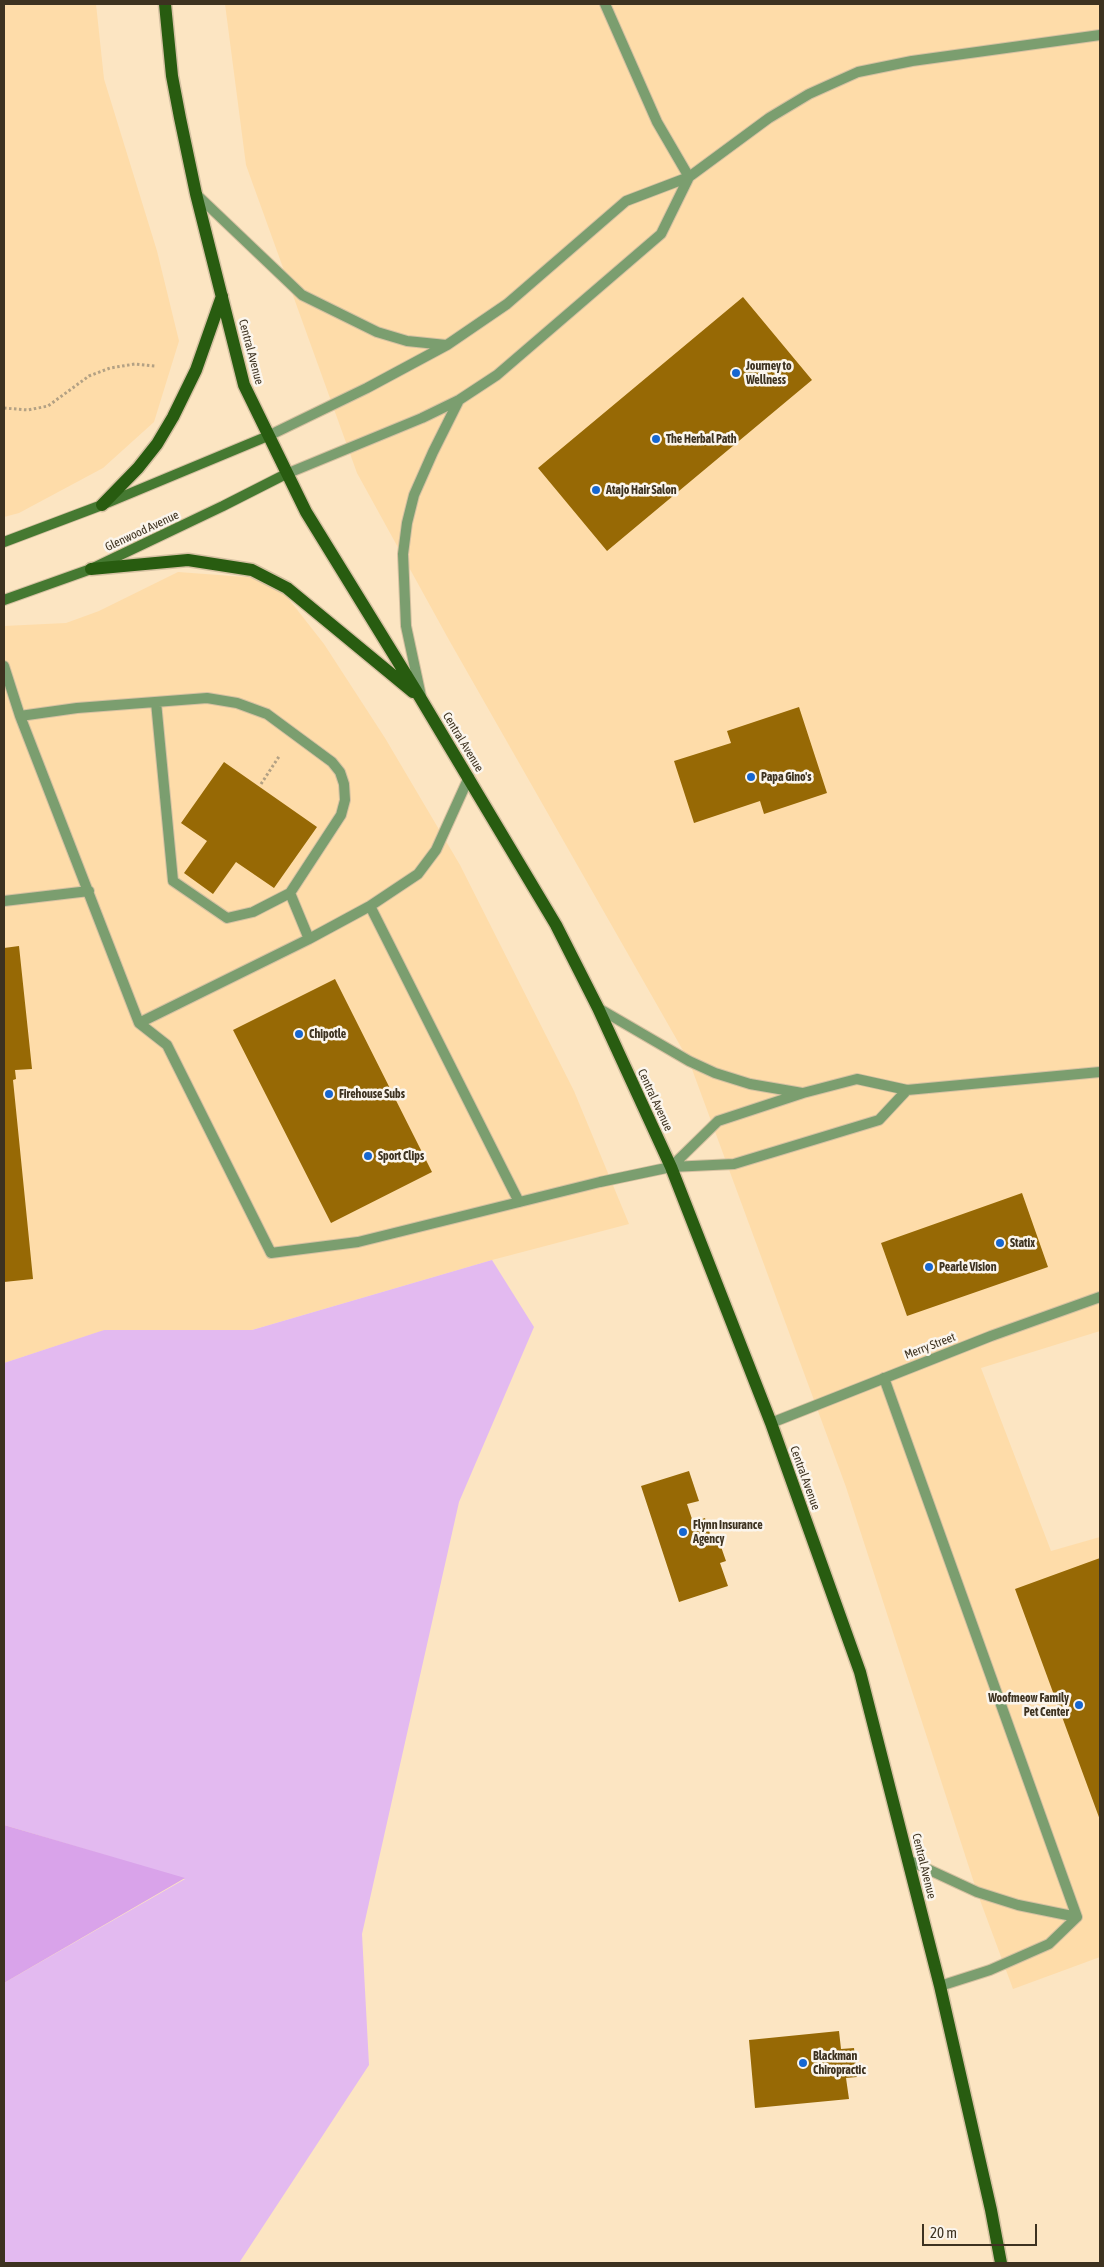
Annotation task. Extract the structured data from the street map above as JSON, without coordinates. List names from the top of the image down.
{
  "streets": {
    "main road": ["Central Avenue"],
    "street": ["Glenwood Avenue", "Merry Street"]
  },
  "crossings": [
    ["Central Avenue", "Glenwood Avenue"],
    ["Central Avenue", "Merry Street"]
  ],
  "places": [
    "Journey to Wellness",
    "The Herbal Path",
    "Atajo Hair Salon",
    "Papa Gino's",
    "Chipotle",
    "Firehouse Subs",
    "Sport Clips",
    "Statix",
    "Pearle Vision",
    "Flynn Insurance Agency",
    "Woofmeow Family Pet Center",
    "Blackman Chiropractic"
  ],
  "scale_bar": "20 m"
}
